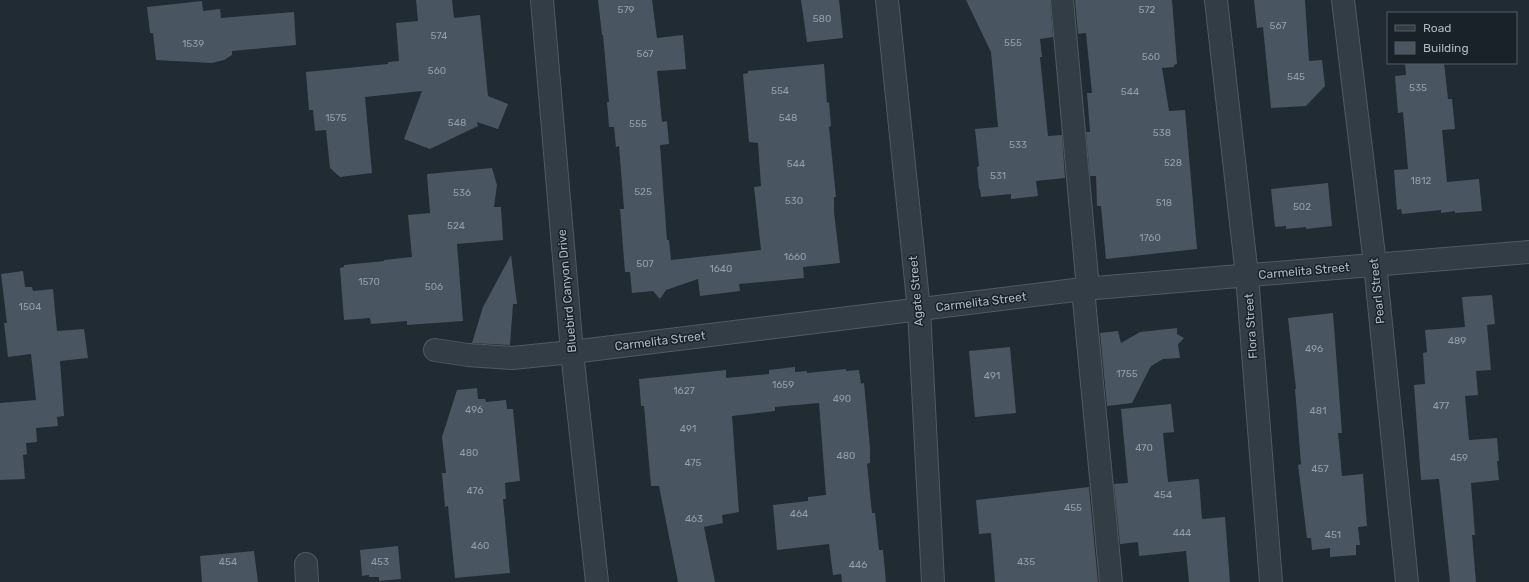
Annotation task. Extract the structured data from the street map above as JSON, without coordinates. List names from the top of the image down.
{
  "streets": {
    "street": [
      "Carmelita Street",
      "Bluebird Canyon Drive",
      "Agate Street",
      "Pearl Street",
      "Flora Street"
    ]
  },
  "crossings": [
    ["Carmelita Street", "Bluebird Canyon Drive"],
    ["Carmelita Street", "Agate Street"],
    ["Carmelita Street", "Pearl Street"],
    ["Carmelita Street", "Flora Street"]
  ],
  "house_numbers": [
    "579",
    "572",
    "580",
    "567",
    "574",
    "555",
    "1539",
    "567",
    "560",
    "560",
    "545",
    "535",
    "554",
    "544",
    "1575",
    "548",
    "548",
    "555",
    "538",
    "533",
    "528",
    "544",
    "531",
    "1812",
    "525",
    "536",
    "530",
    "518",
    "502",
    "524",
    "1760",
    "1660",
    "507",
    "1640",
    "1570",
    "506",
    "1504",
    "489",
    "496",
    "1755",
    "491",
    "1659",
    "1627",
    "490",
    "477",
    "496",
    "481",
    "491",
    "470",
    "480",
    "480",
    "459",
    "475",
    "457",
    "476",
    "454",
    "455",
    "464",
    "463",
    "444",
    "451",
    "460",
    "454",
    "453",
    "435",
    "446"
  ],
  "legend": ["Road", "Building"]
}
